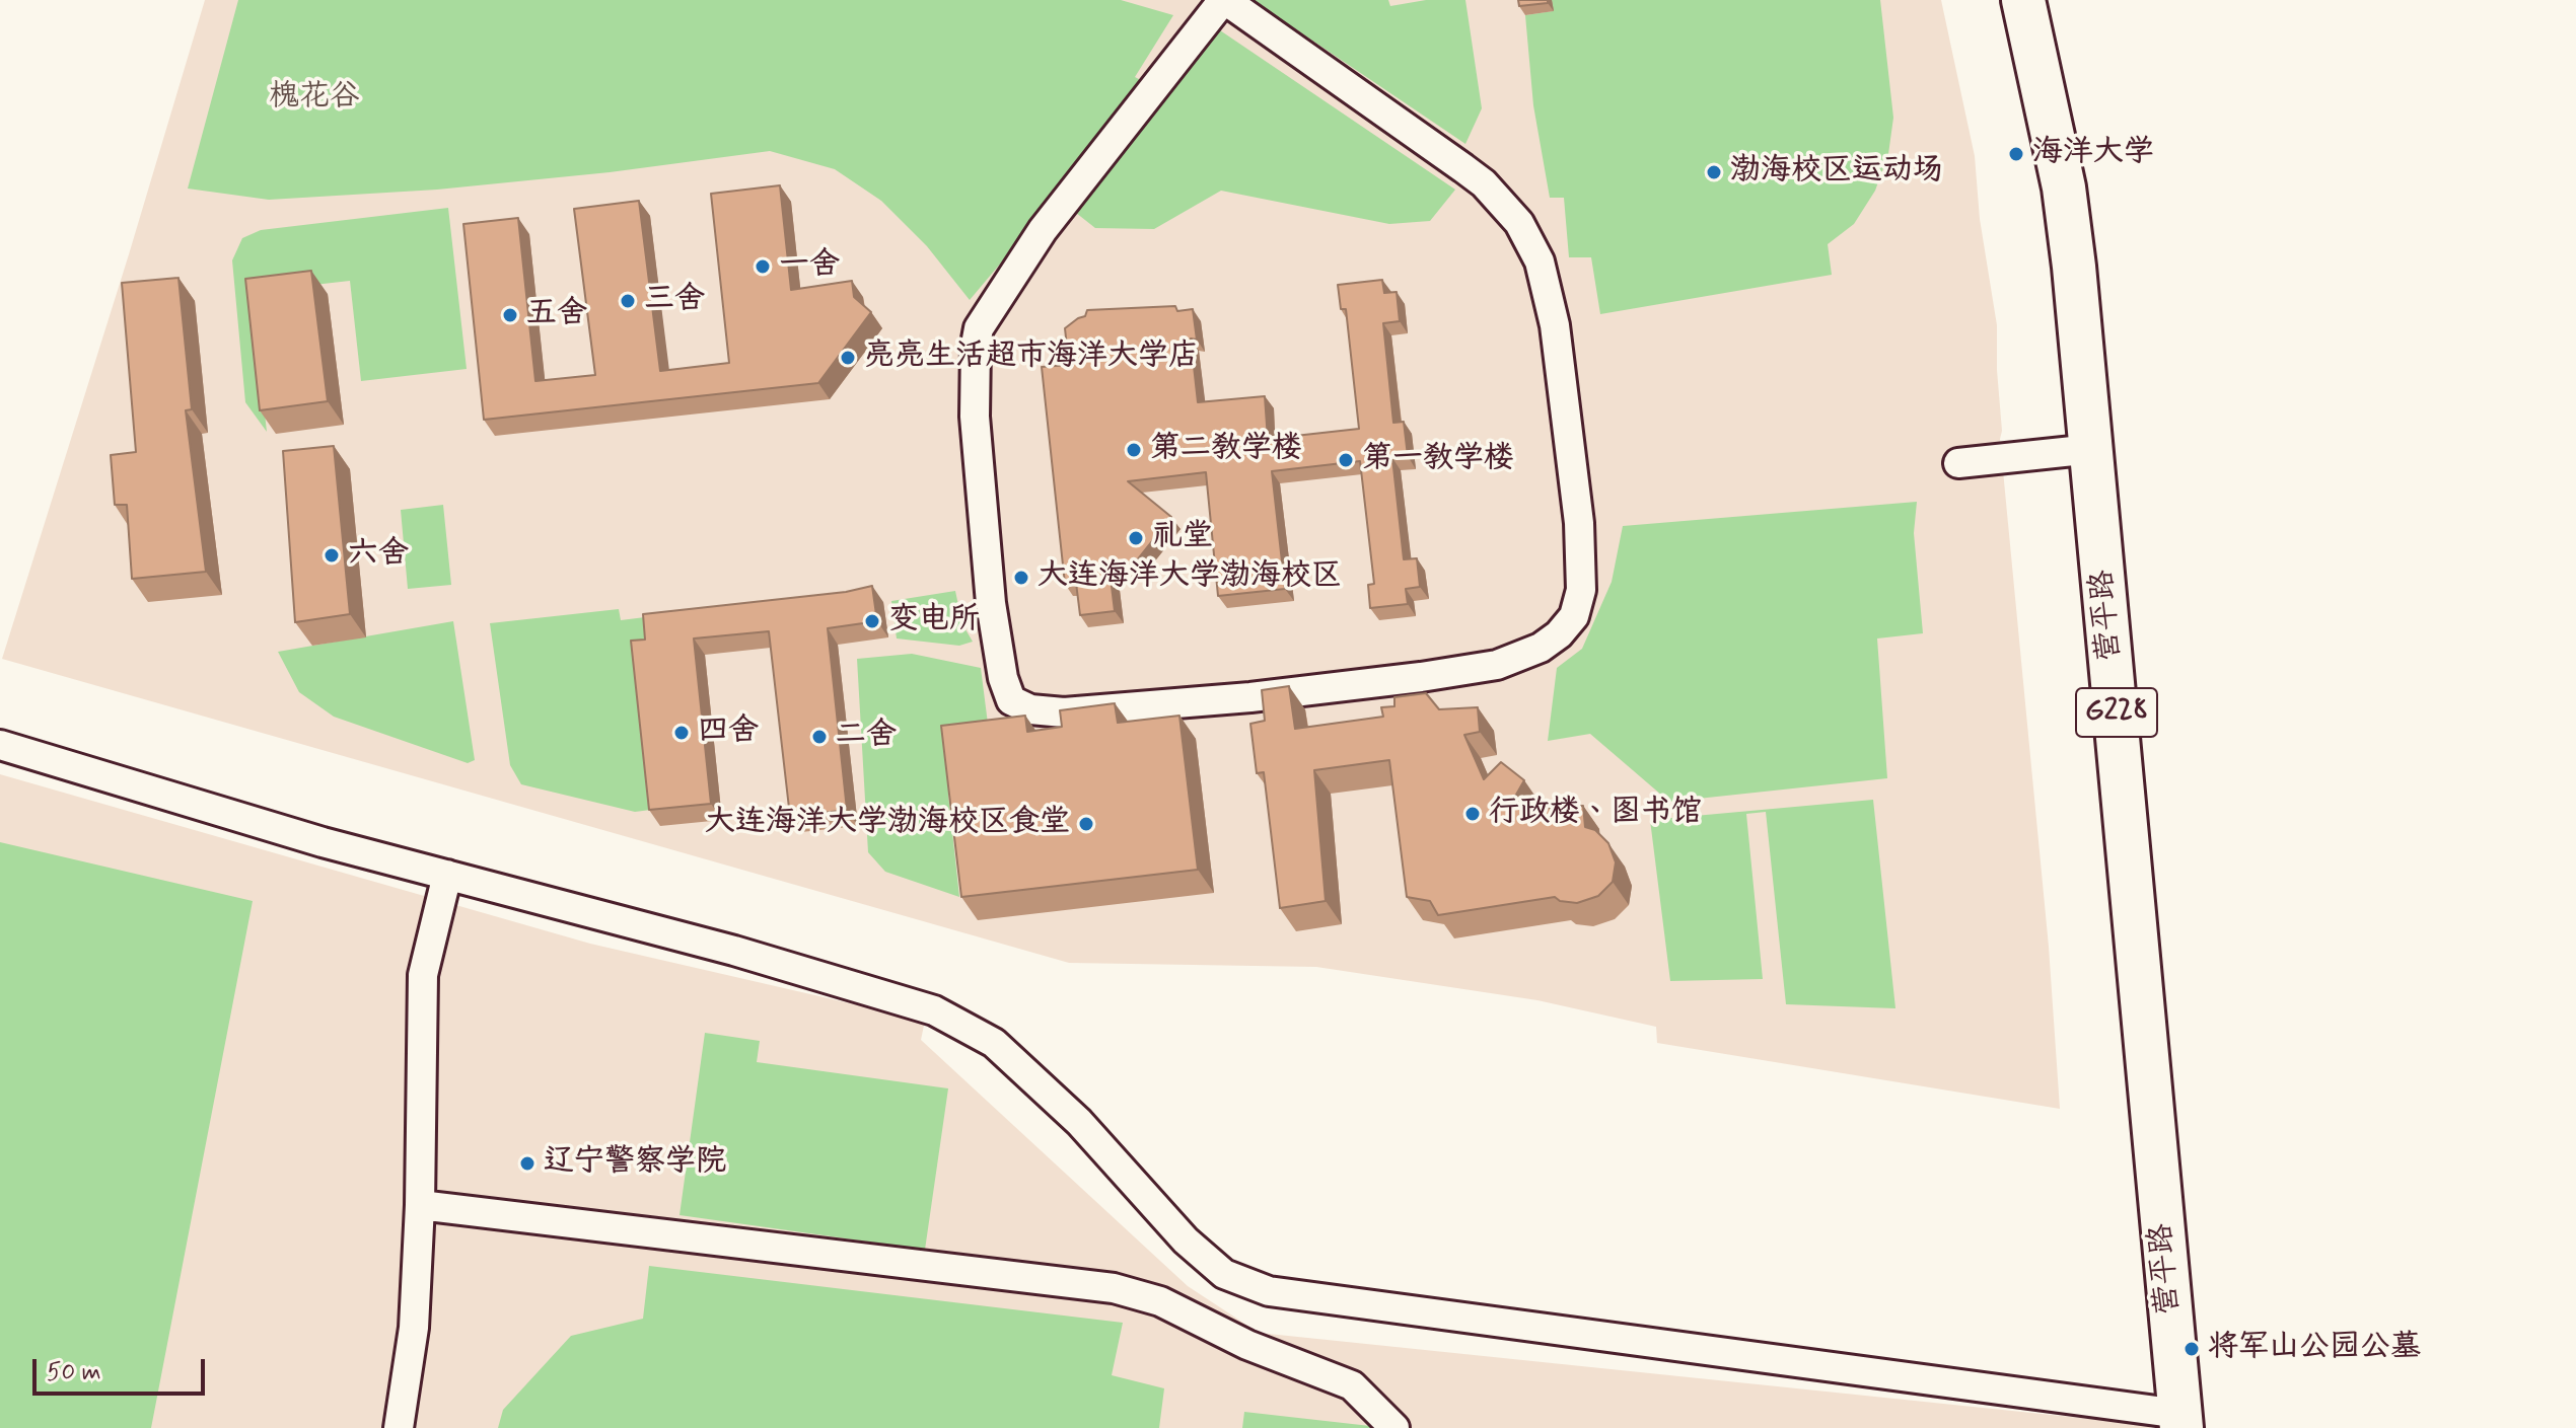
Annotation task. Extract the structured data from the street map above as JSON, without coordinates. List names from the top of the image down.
{
  "streets": {
    "highway": ["营平路", "G228"]
  },
  "parks": ["槐花谷"],
  "places": [
    "海洋大学",
    "渤海校区运动场",
    "一舍",
    "三舍",
    "五舍",
    "亮亮生活超市海洋大学店",
    "第二教学楼",
    "第一教学楼",
    "礼堂",
    "六舍",
    "大连海洋大学渤海校区",
    "变电所",
    "四舍",
    "二舍",
    "行政楼、图书馆",
    "大连海洋大学渤海校区食堂",
    "辽宁警察学院",
    "将军山公园公墓"
  ],
  "scale_bar": "50 m"
}
